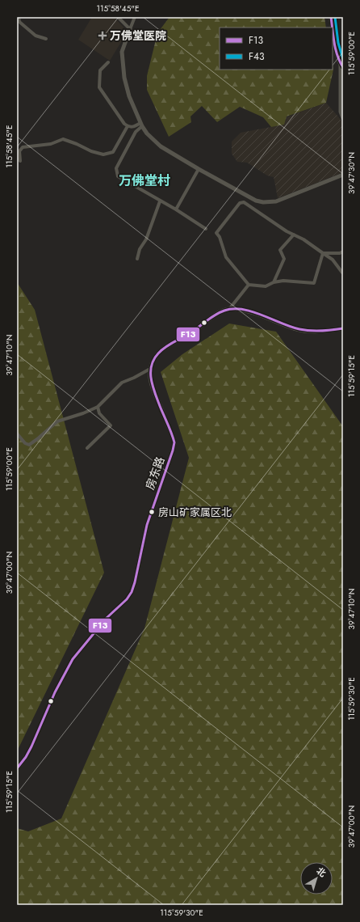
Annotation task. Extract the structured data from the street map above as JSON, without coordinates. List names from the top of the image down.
{
  "streets": {
    "main road": ["房东路"]
  },
  "districts": ["万佛堂村"],
  "places": {
    "health": ["万佛堂医院"],
    "other": ["房山矿家属区北"]
  },
  "lines": ["transit line F13", "transit line F43"],
  "legend": ["F13", "F43"],
  "north": "top right",
  "coordinates": [
    "115°58'45\"E",
    "115°59'00\"E",
    "39°47'30\"N",
    "39°47'10\"N",
    "115°59'15\"E",
    "39°47'00\"N",
    "115°59'30\"E"
  ]
}
